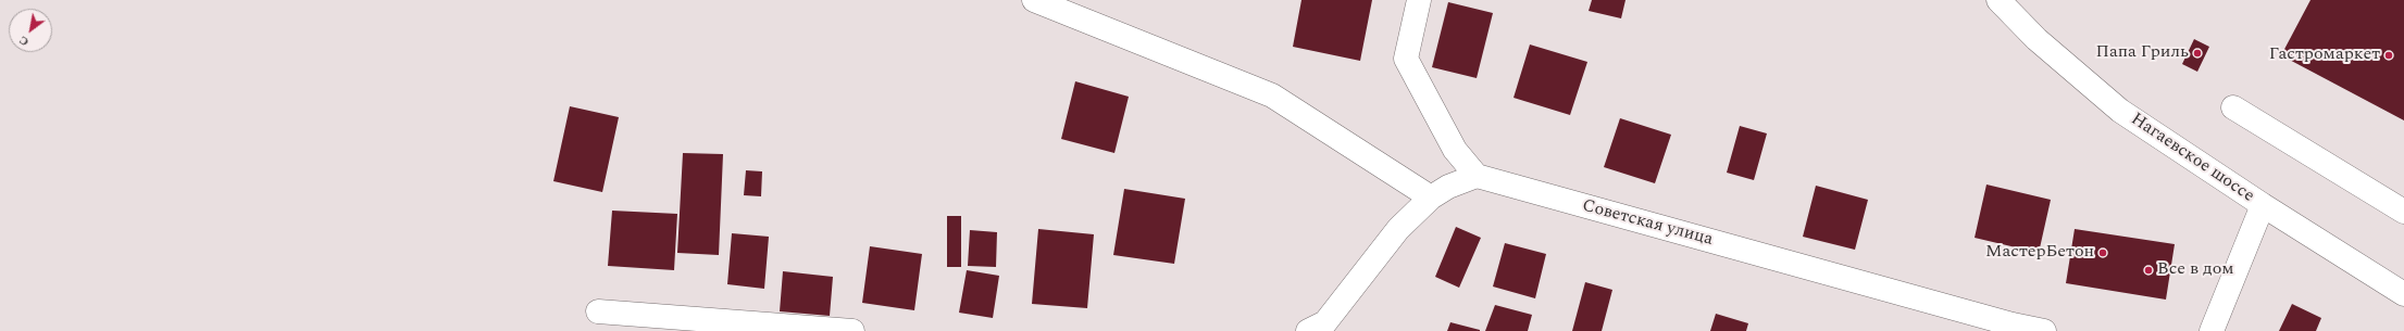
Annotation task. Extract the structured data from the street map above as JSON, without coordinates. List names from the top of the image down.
{
  "streets": {
    "street": ["Нагаевское шоссе", "Советская улица"]
  },
  "places": [
    "Папа Гриль",
    "Гастромаркет",
    "МастерБетон",
    "Все в дом"
  ],
  "north": "bottom left"
}
